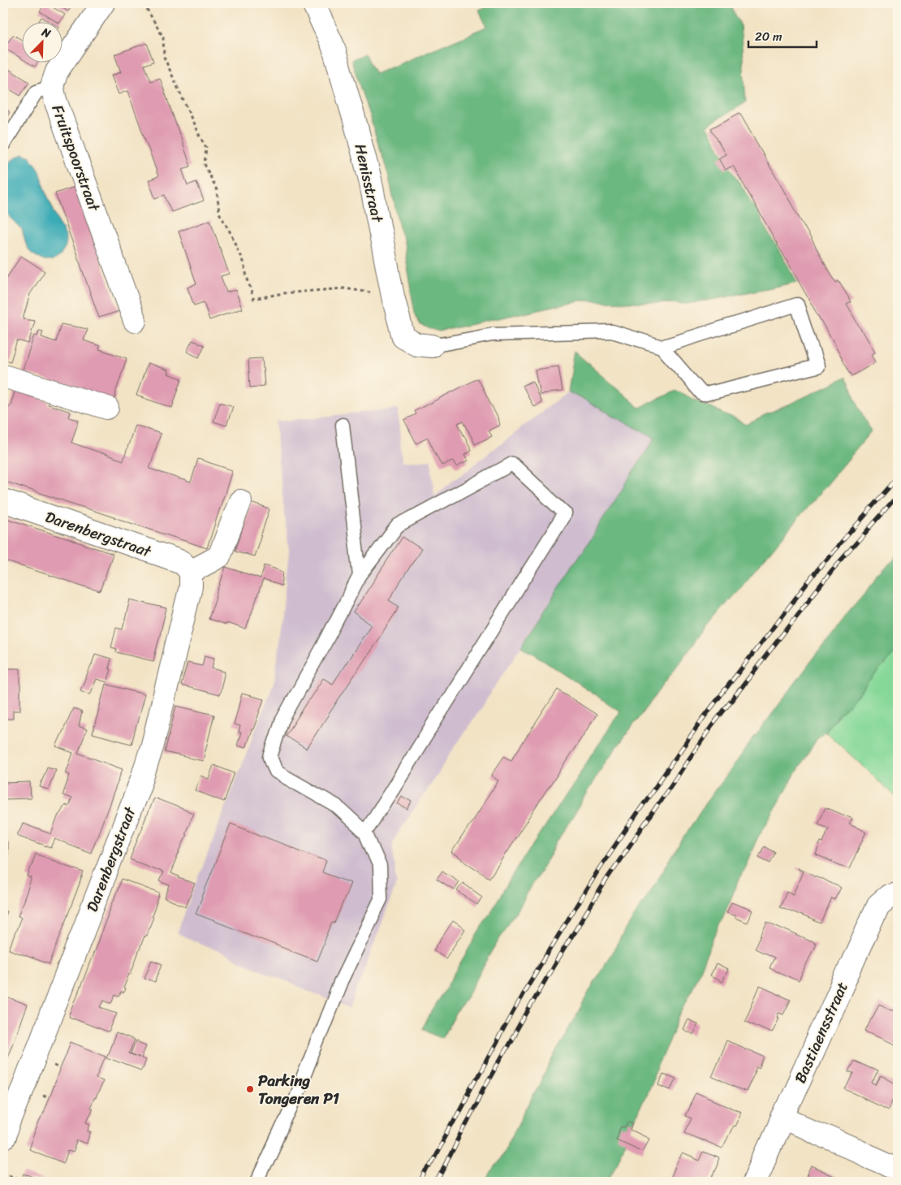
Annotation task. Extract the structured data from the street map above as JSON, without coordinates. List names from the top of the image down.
{
  "streets": {
    "street": [
      "Fruitspoorstraat",
      "Henisstraat",
      "Darenbergstraat",
      "Bastiaensstraat"
    ]
  },
  "places": ["Parking Tongeren P1"],
  "scale_bar": "20 m",
  "north": "top right"
}
